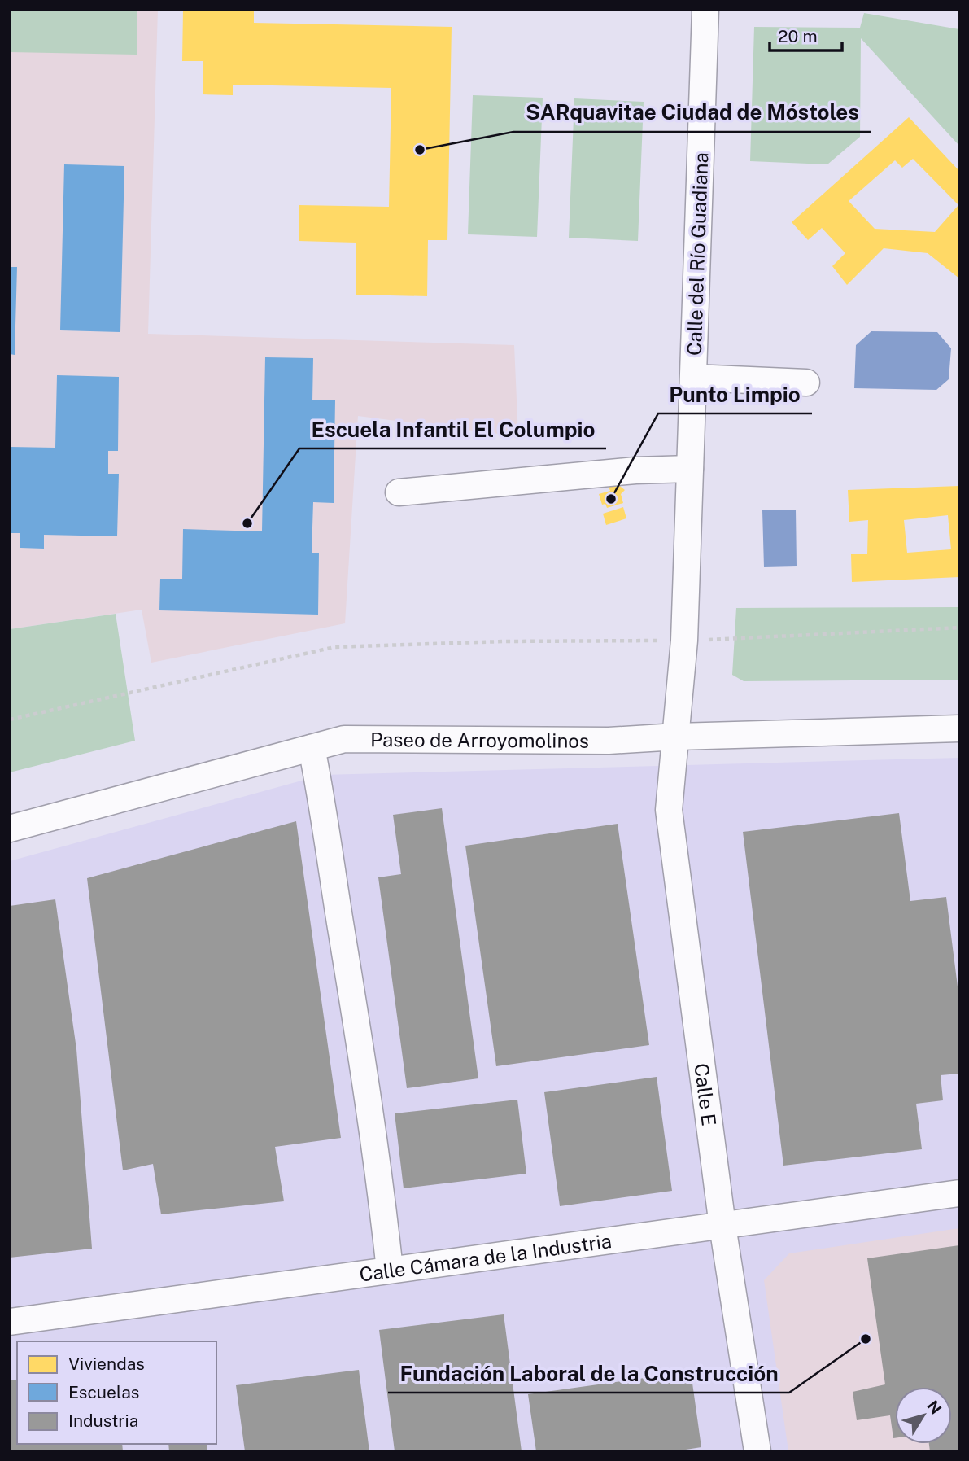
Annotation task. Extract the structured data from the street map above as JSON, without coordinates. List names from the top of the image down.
{
  "streets": {
    "street": [
      "Calle del Río Guadiana",
      "Paseo de Arroyomolinos",
      "Calle E",
      "Calle Cámara de la Industria"
    ]
  },
  "crossings": [
    ["Calle del Río Guadiana", "Paseo de Arroyomolinos"],
    ["Calle del Río Guadiana", "Calle E"],
    ["Paseo de Arroyomolinos", "Calle E"],
    ["Calle E", "Calle Cámara de la Industria"]
  ],
  "places": [
    "SARquavitae Ciudad de Móstoles",
    "Punto Limpio",
    "Escuela Infantil El Columpio",
    "Fundación Laboral de la Construcción"
  ],
  "legend": ["Viviendas", "Escuelas", "Industria"],
  "scale_bar": "20 m",
  "north": "top right"
}
